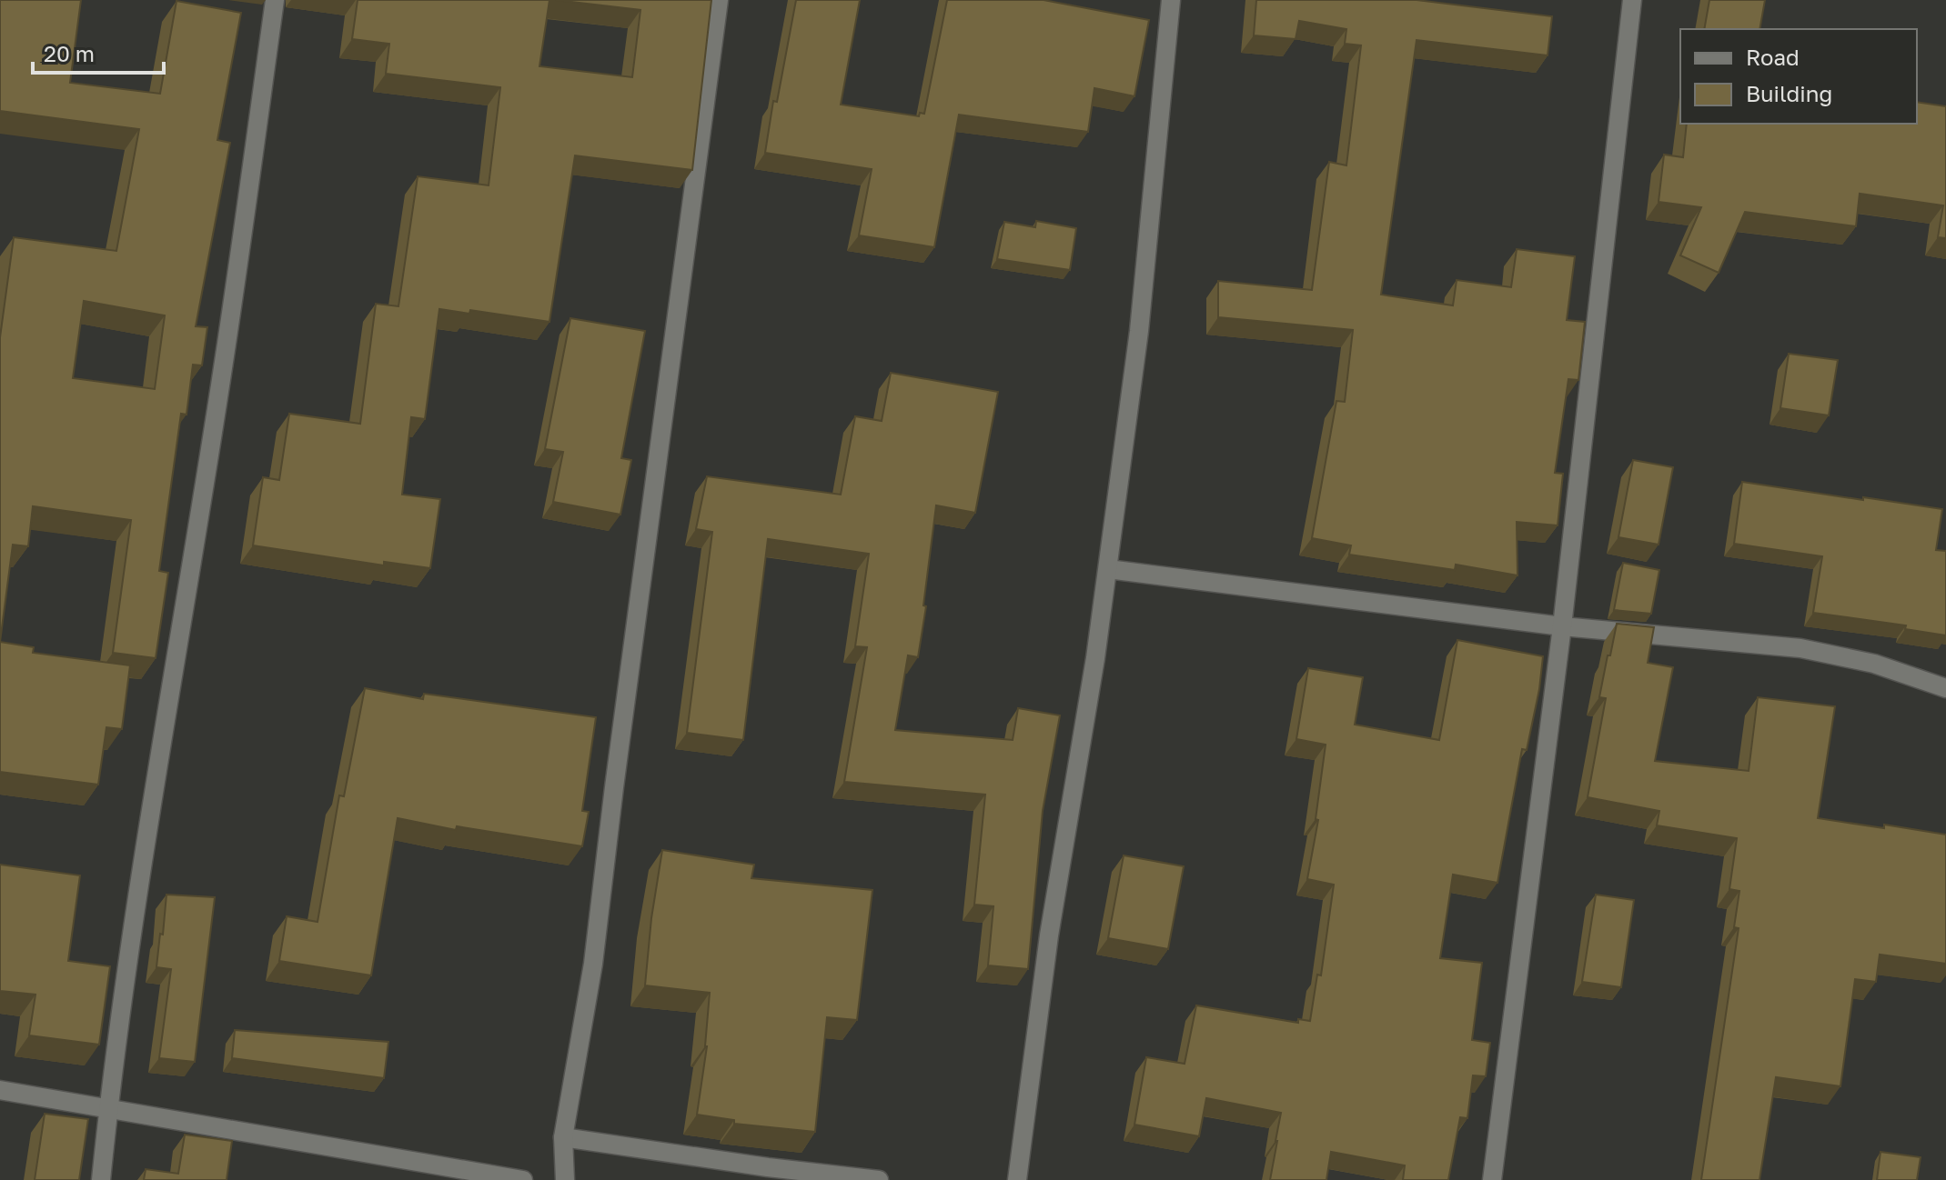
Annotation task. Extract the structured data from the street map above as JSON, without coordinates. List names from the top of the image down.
{
  "legend": ["Road", "Building"],
  "scale_bar": "20 m"
}
